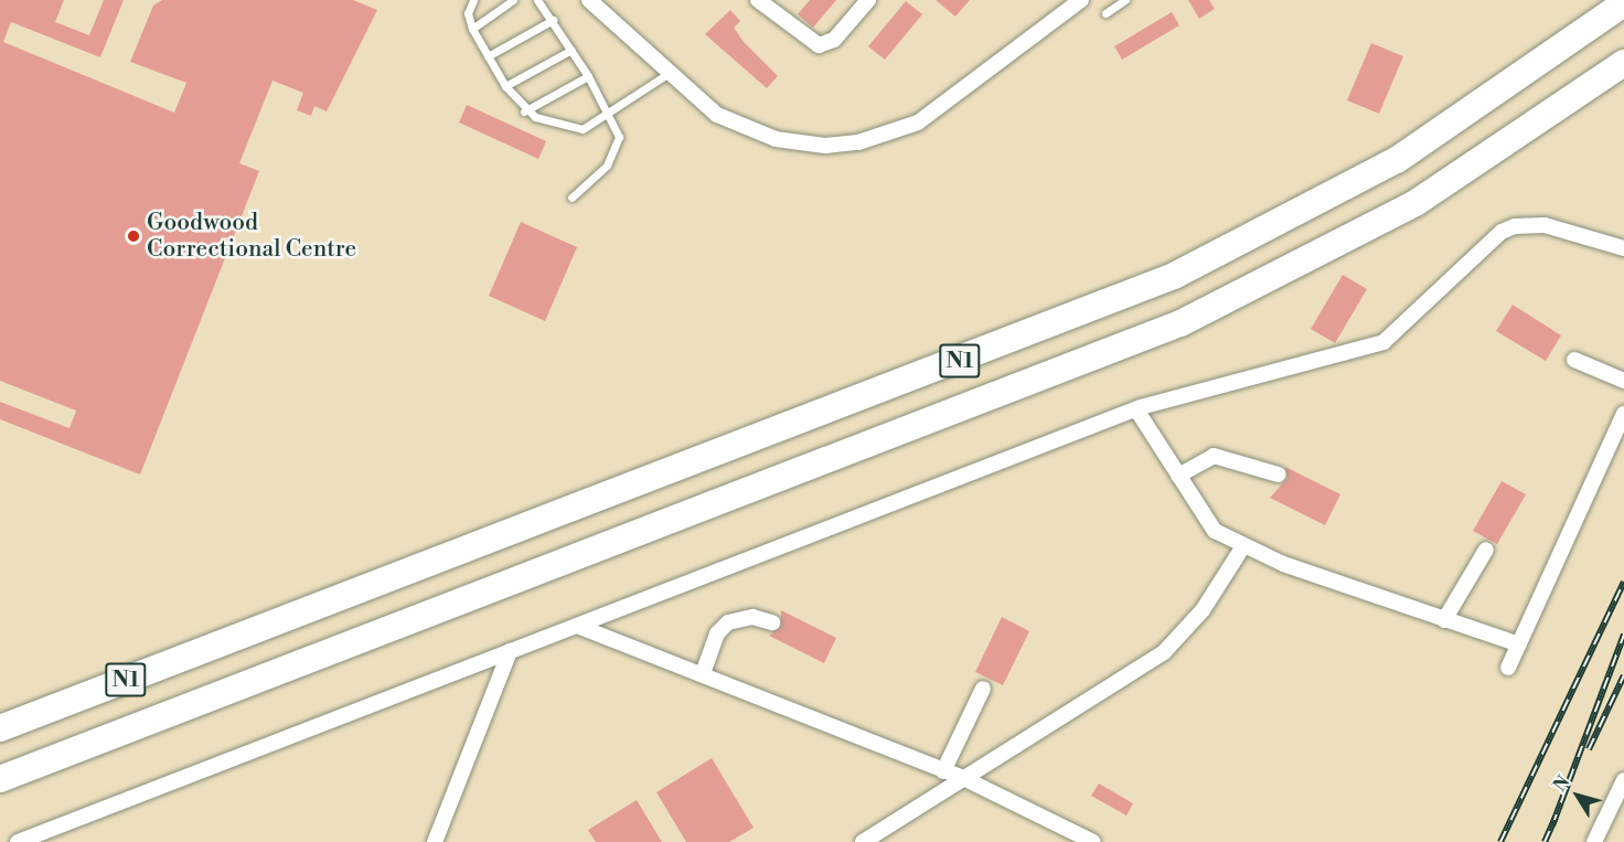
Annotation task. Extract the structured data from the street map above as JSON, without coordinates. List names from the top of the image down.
{
  "streets": {
    "highway": ["N1"]
  },
  "places": ["Goodwood Correctional Centre"],
  "north": "top left"
}
